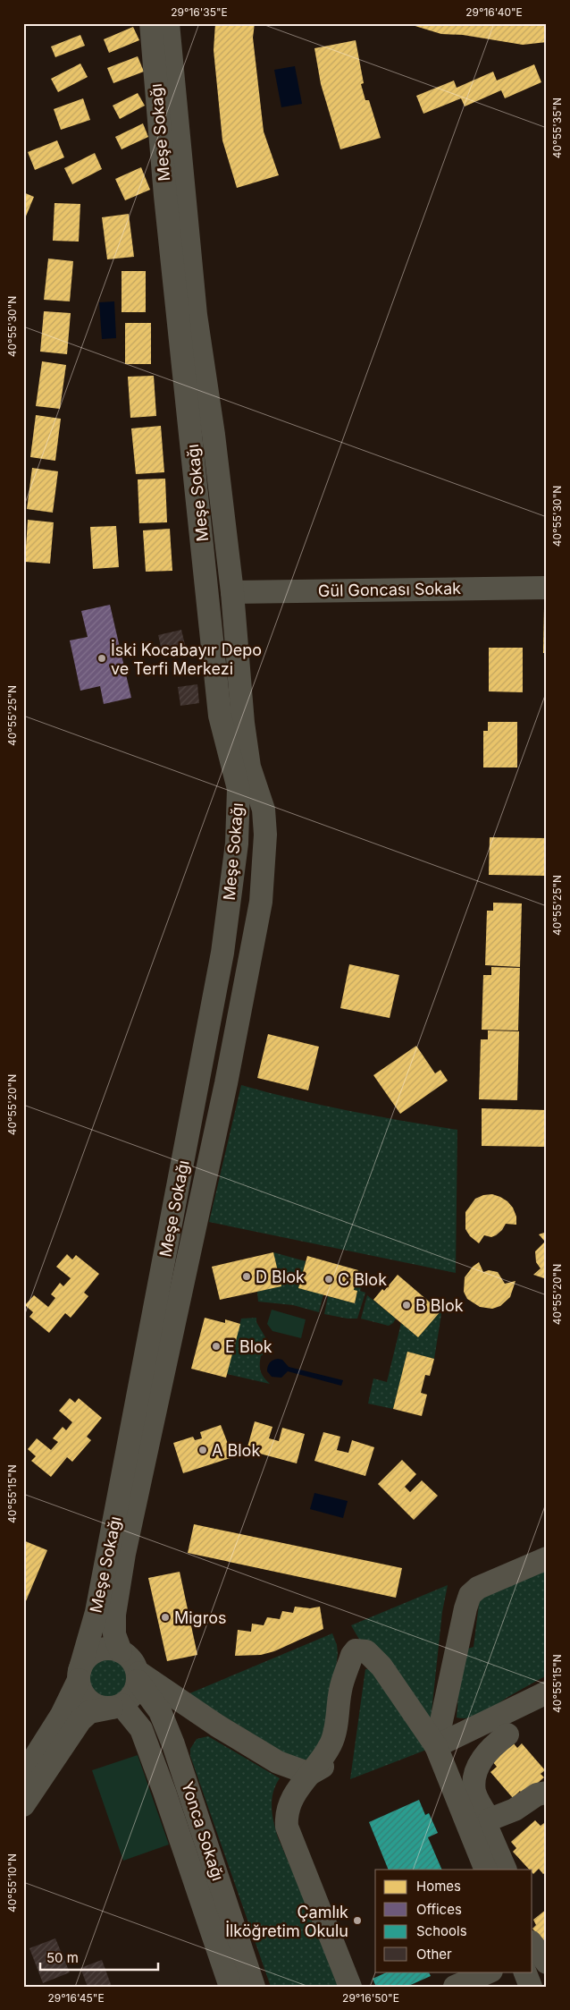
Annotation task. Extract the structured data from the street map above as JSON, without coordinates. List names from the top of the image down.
{
  "streets": {
    "street": ["Meşe Sokağı", "Gül Goncası Sokak", "Yonca Sokağı"]
  },
  "crossings": [
    ["Meşe Sokağı", "Gül Goncası Sokak"],
    ["Meşe Sokağı", "Yonca Sokağı"]
  ],
  "places": [
    "İski Kocabayır Depo ve Terfi Merkezi",
    "D Blok",
    "C Blok",
    "B Blok",
    "E Blok",
    "A Blok",
    "Migros",
    "Çamlık İlköğretim Okulu"
  ],
  "legend": [
    "Homes",
    "Offices",
    "Schools",
    "Other"
  ],
  "scale_bar": "50 m",
  "coordinates": [
    "29°16'35\"E",
    "29°16'40\"E",
    "40°55'35\"N",
    "40°55'30\"N",
    "40°55'25\"N",
    "40°55'20\"N",
    "40°55'15\"N",
    "40°55'10\"N",
    "29°16'45\"E",
    "29°16'50\"E"
  ]
}
